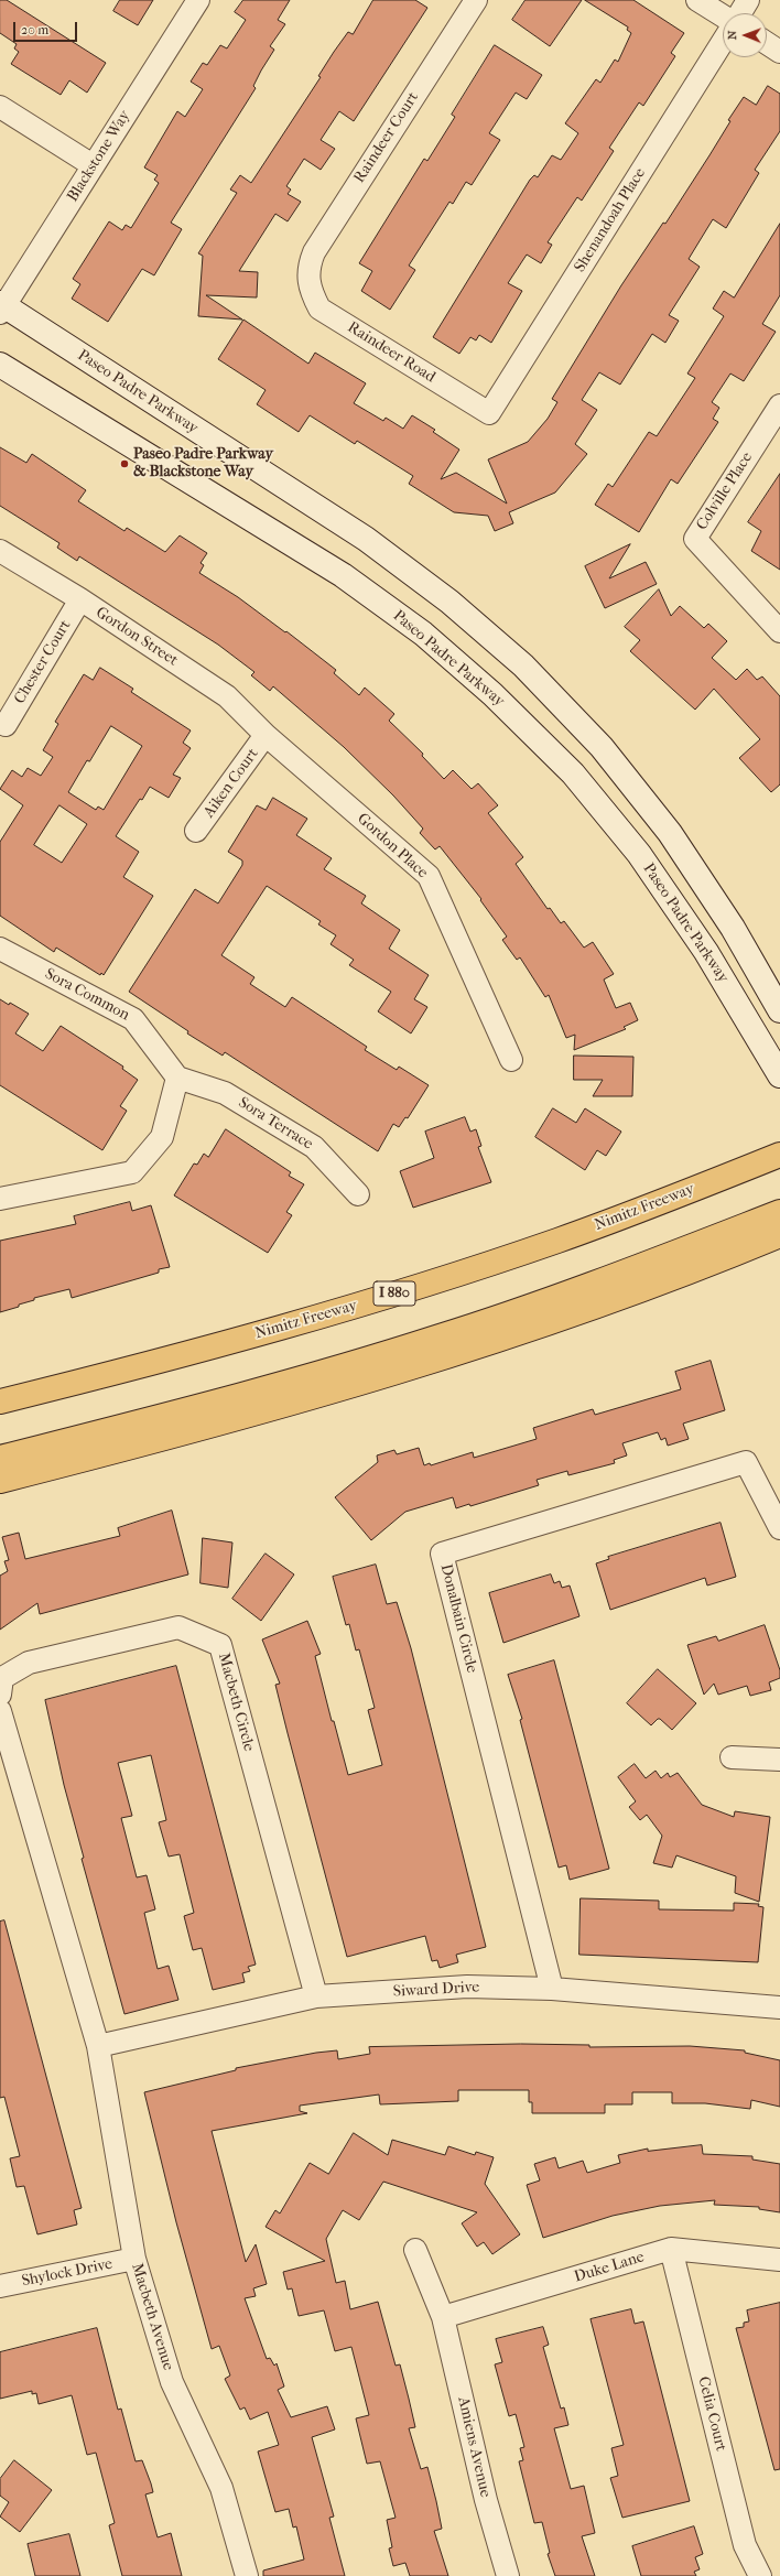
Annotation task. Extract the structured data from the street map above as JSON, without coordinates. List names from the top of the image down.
{
  "streets": {
    "highway": ["Nimitz Freeway", "I 880"],
    "main road": ["Paseo Padre Parkway"],
    "street": [
      "Raindeer Court",
      "Blackstone Way",
      "Shenandoah Place",
      "Raindeer Road",
      "Colville Place",
      "Gordon Street",
      "Chester Court",
      "Aiken Court",
      "Gordon Place",
      "Sora Common",
      "Sora Terrace",
      "Donalbain Circle",
      "Macbeth Circle",
      "Siward Drive",
      "Duke Lane",
      "Shylock Drive",
      "Macbeth Avenue",
      "Celia Court",
      "Amiens Avenue"
    ]
  },
  "crossings": [
    ["Raindeer Court", "Raindeer Road"],
    ["Blackstone Way", "Paseo Padre Parkway"],
    ["Shenandoah Place", "Raindeer Road"],
    ["Gordon Street", "Chester Court"],
    ["Gordon Street", "Aiken Court"],
    ["Gordon Street", "Gordon Place"],
    ["Aiken Court", "Gordon Place"],
    ["Sora Common", "Sora Terrace"],
    ["Donalbain Circle", "Siward Drive"],
    ["Macbeth Circle", "Siward Drive"],
    ["Siward Drive", "Macbeth Avenue"],
    ["Duke Lane", "Celia Court"],
    ["Duke Lane", "Amiens Avenue"],
    ["Shylock Drive", "Macbeth Avenue"]
  ],
  "places": ["Paseo Padre Parkway & Blackstone Way"],
  "scale_bar": "20 m",
  "north": "left"
}
